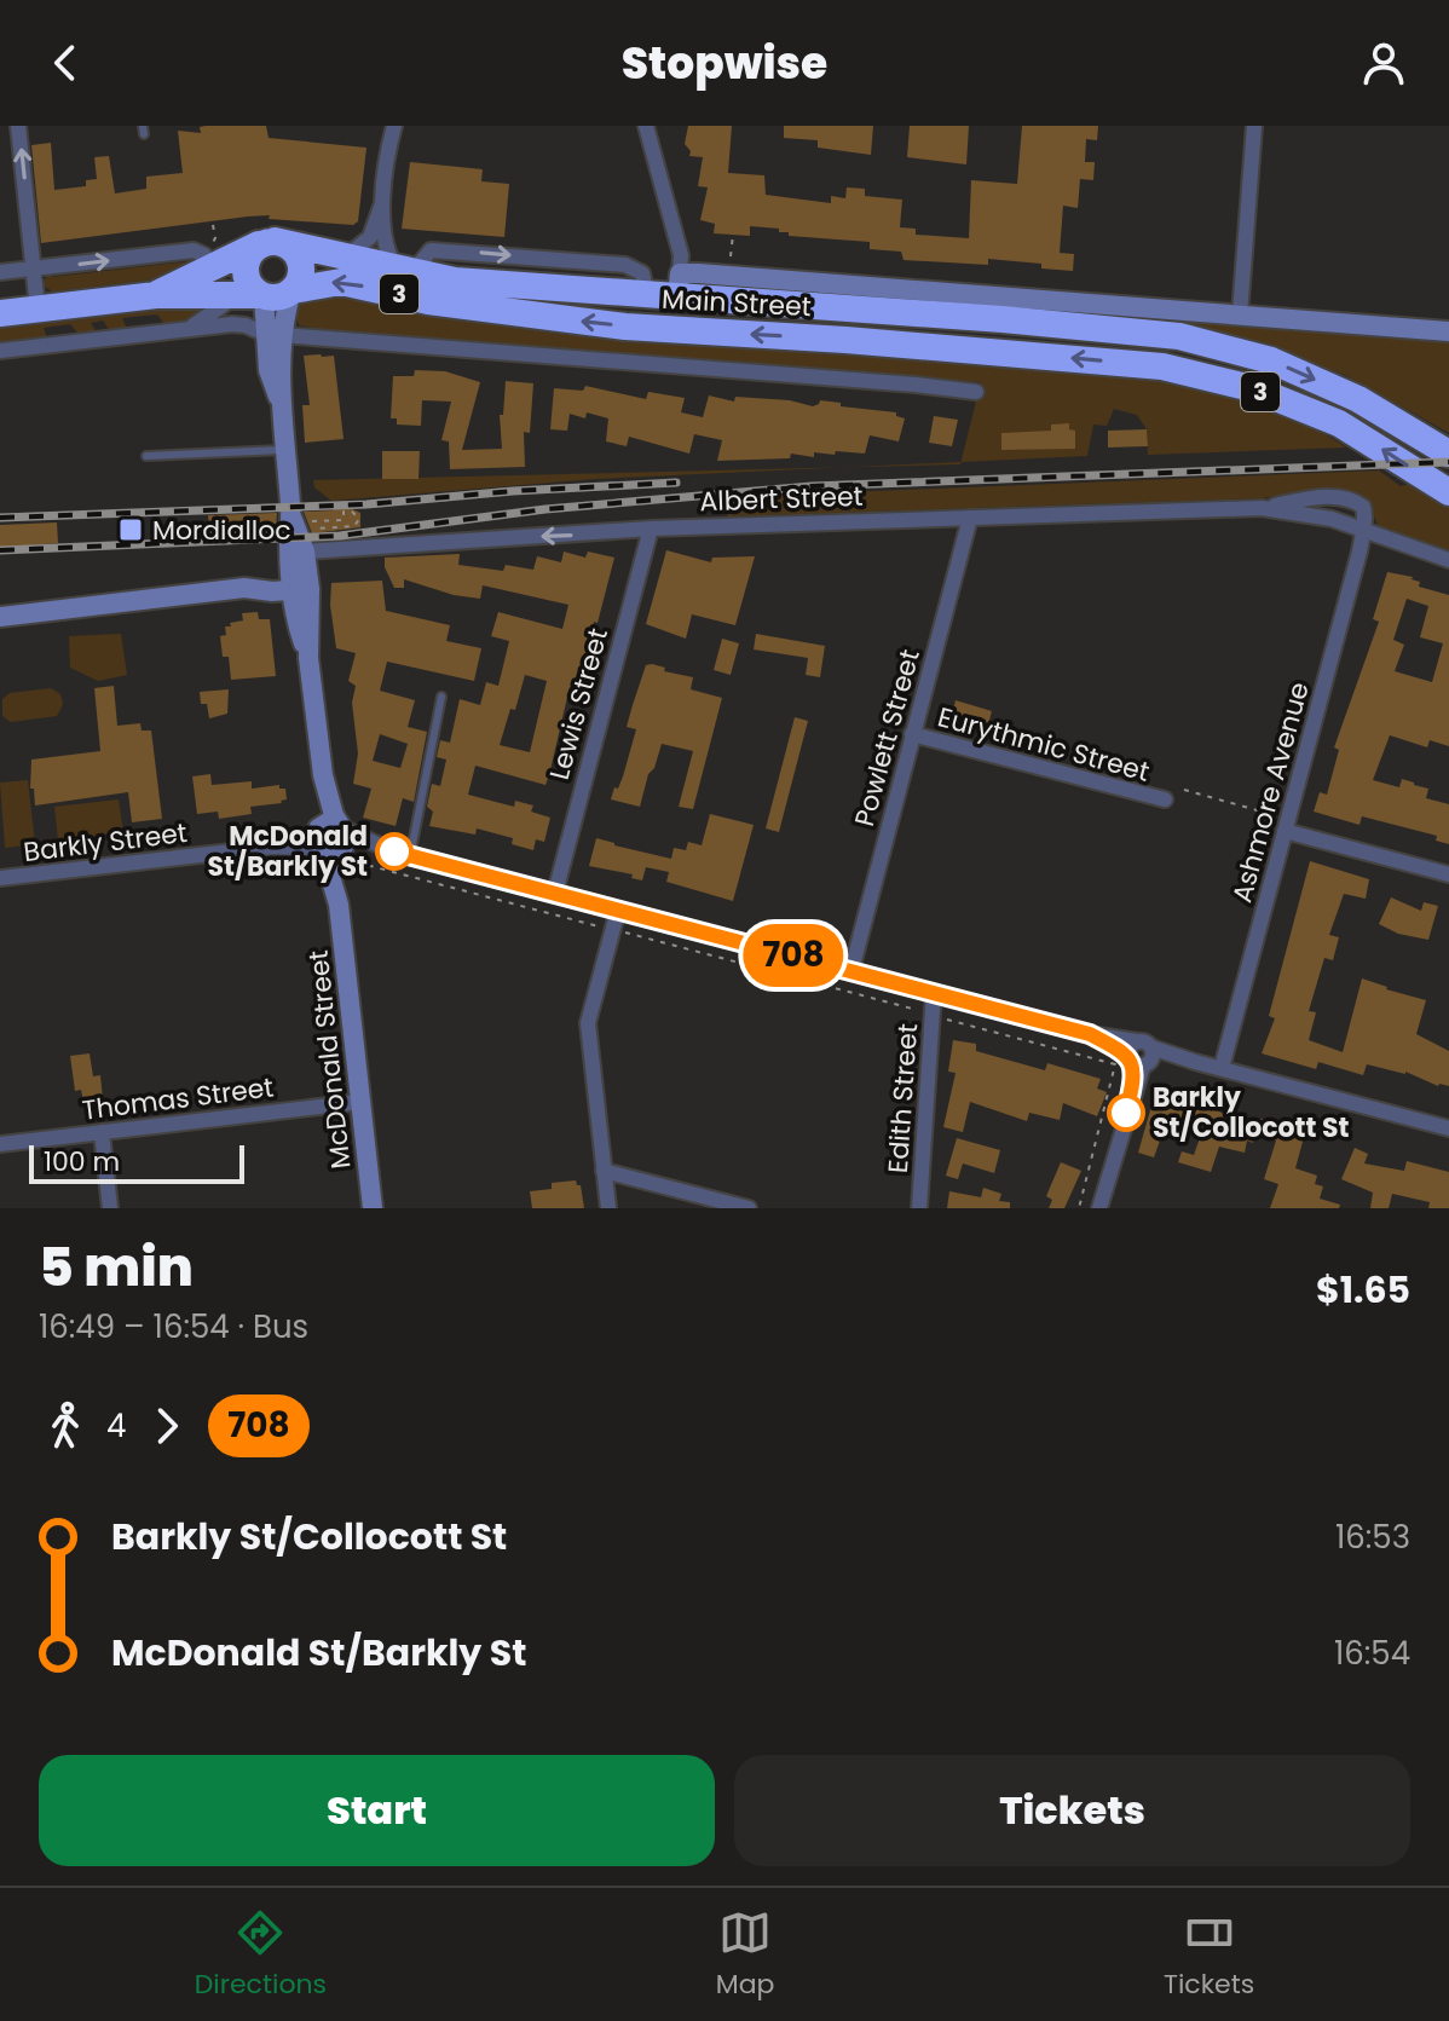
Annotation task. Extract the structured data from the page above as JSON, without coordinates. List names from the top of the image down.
{
  "streets": {
    "highway": ["3", "Main Street"],
    "street": [
      "Albert Street",
      "Lewis Street",
      "Powlett Street",
      "Eurythmic Street",
      "Ashmore Avenue",
      "Barkly Street",
      "McDonald Street",
      "Thomas Street",
      "Edith Street"
    ]
  },
  "crossings": [
    ["3", "Main Street"],
    ["3", "McDonald Street"],
    ["Main Street", "McDonald Street"],
    ["Albert Street", "Lewis Street"],
    ["Albert Street", "Powlett Street"],
    ["Albert Street", "Ashmore Avenue"],
    ["Albert Street", "McDonald Street"],
    ["Lewis Street", "Barkly Street"],
    ["Powlett Street", "Eurythmic Street"],
    ["Powlett Street", "Barkly Street"],
    ["Ashmore Avenue", "Barkly Street"],
    ["Barkly Street", "McDonald Street"],
    ["Barkly Street", "Edith Street"],
    ["McDonald Street", "Thomas Street"]
  ],
  "places": {
    "transit": ["Mordialloc"],
    "other": ["McDonald St/Barkly St", "Barkly St/Collocott St"]
  },
  "lines": ["bus line 708"],
  "scale_bar": "100 m",
  "page": {
    "header": "Stopwise",
    "on_map": "708",
    "scale": "100 m",
    "heading": ["5 min", "16:49 – 16:54 · Bus", "$1.65"],
    "legs": ["4", "708"],
    "list": [
      {
        "name": "Barkly St/Collocott St",
        "value": "16:53"
      },
      {
        "name": "McDonald St/Barkly St",
        "value": "16:54"
      }
    ],
    "buttons": ["Start", "Tickets"],
    "tabs": ["Directions", "Map", "Tickets"]
  }
}
